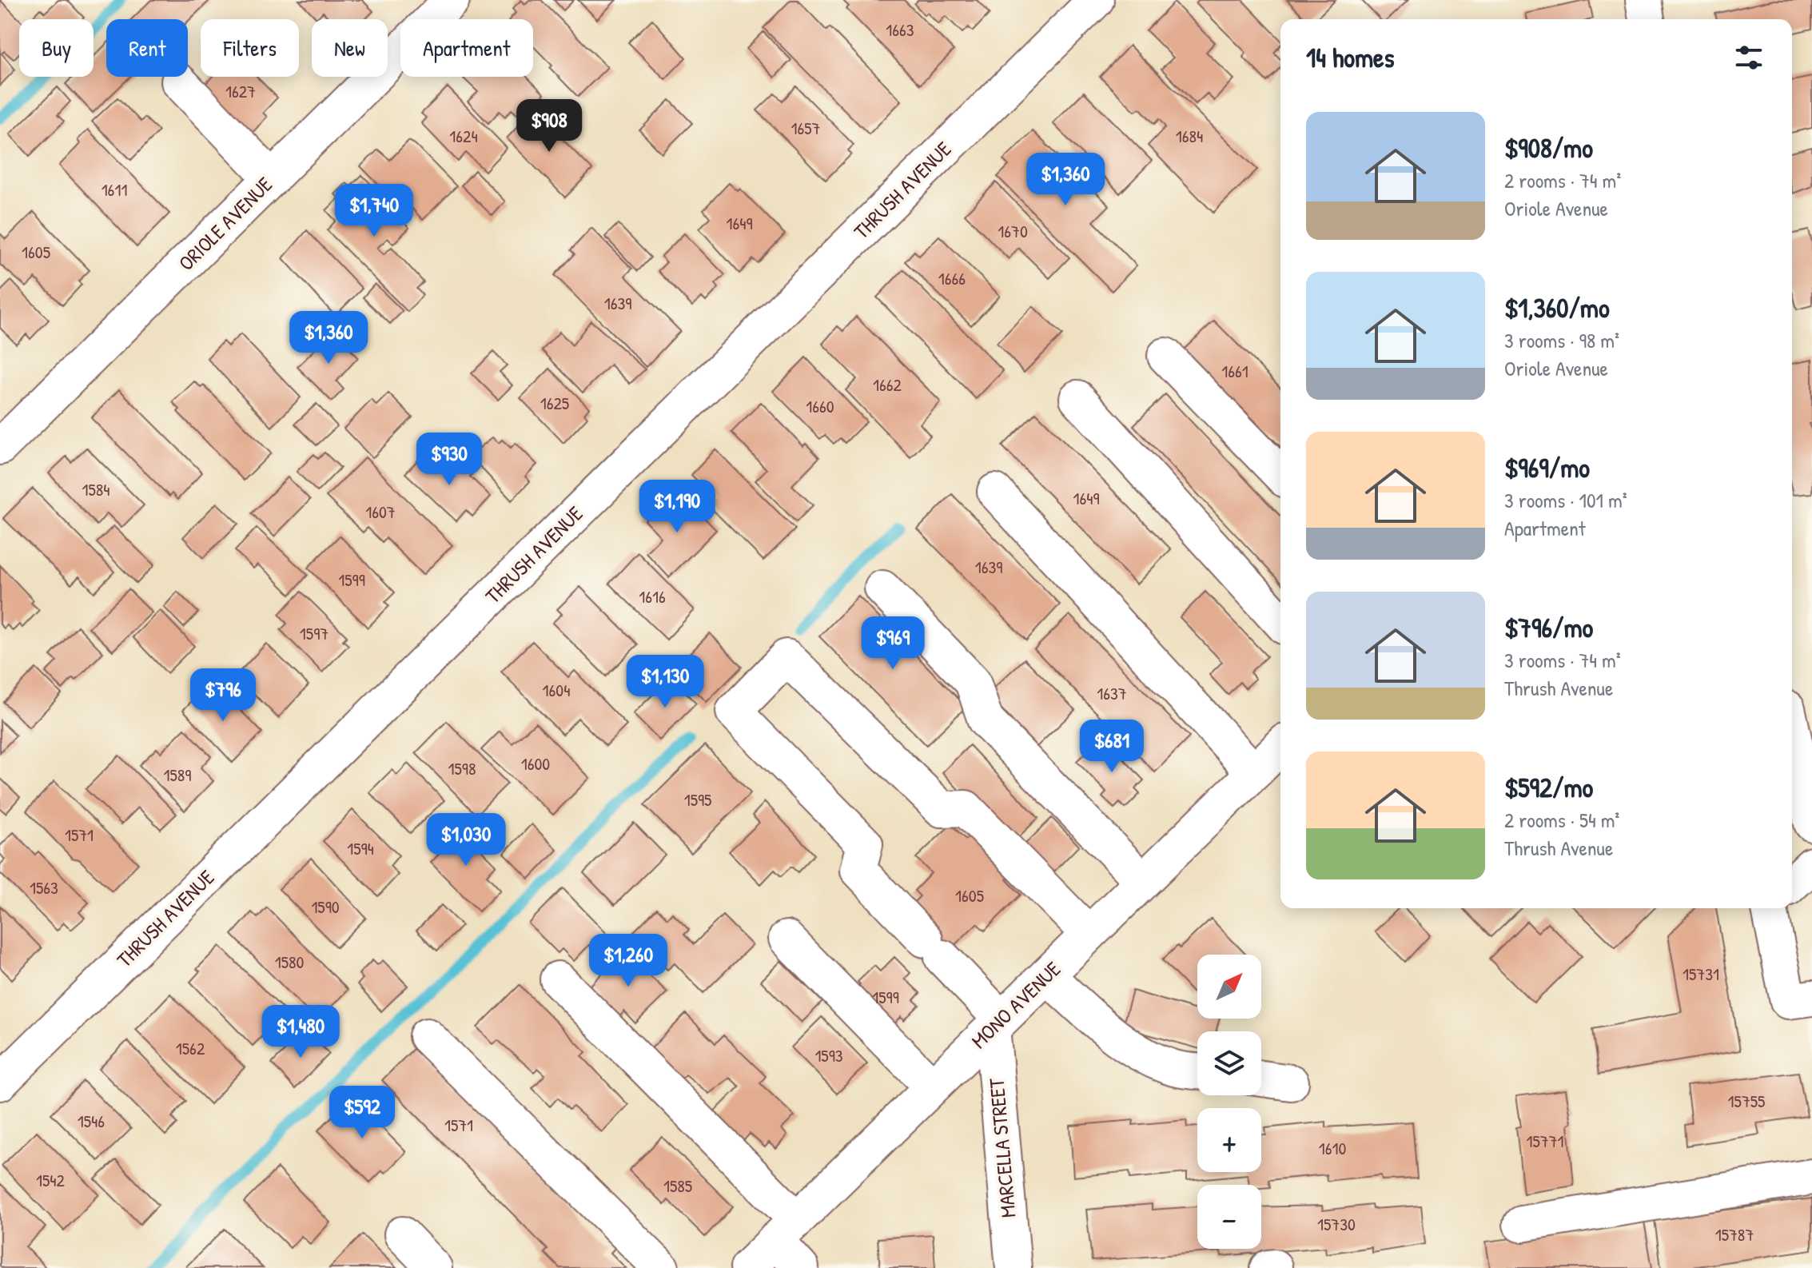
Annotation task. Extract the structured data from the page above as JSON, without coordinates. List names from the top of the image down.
{
  "streets": {
    "street": [
      "THRUSH AVENUE",
      "ORIOLE AVENUE",
      "MONO AVENUE",
      "MARCELLA STREET"
    ]
  },
  "crossings": [
    ["MONO AVENUE", "MARCELLA STREET"]
  ],
  "house_numbers": [
    "1663",
    "1627",
    "1657",
    "1624",
    "1684",
    "1611",
    "1649",
    "1670",
    "1605",
    "1666",
    "1639",
    "1661",
    "1662",
    "1625",
    "1660",
    "1584",
    "1649",
    "1607",
    "1639",
    "1599",
    "1616",
    "1597",
    "1604",
    "1637",
    "1600",
    "1598",
    "1589",
    "1595",
    "1571",
    "1594",
    "1563",
    "1605",
    "1590",
    "1580",
    "15731",
    "1599",
    "1562",
    "1593",
    "15755",
    "1546",
    "1571",
    "15771",
    "1610",
    "1542",
    "1585",
    "15730",
    "15787"
  ],
  "north": "top right",
  "page": {
    "chip": [
      "Buy",
      "Rent",
      "Filters",
      "New",
      "Apartment"
    ],
    "heading": "14 homes",
    "list": [
      {
        "name": "$908/mo",
        "note": "2 rooms · 74 m² · Oriole Avenue"
      },
      {
        "name": "$1,360/mo",
        "note": "3 rooms · 98 m² · Oriole Avenue"
      },
      {
        "name": "$969/mo",
        "note": "3 rooms · 101 m² · Apartment"
      },
      {
        "name": "$796/mo",
        "note": "3 rooms · 74 m² · Thrush Avenue"
      },
      {
        "name": "$592/mo",
        "note": "2 rooms · 54 m² · Thrush Avenue"
      }
    ],
    "price": [
      "$908",
      "$1,360",
      "$1,740",
      "$1,360",
      "$930",
      "$1,190",
      "$969",
      "$1,130",
      "$796",
      "$681",
      "$1,030",
      "$1,260",
      "$1,480",
      "$592"
    ],
    "map_buttons": ["+", "−"]
  }
}
